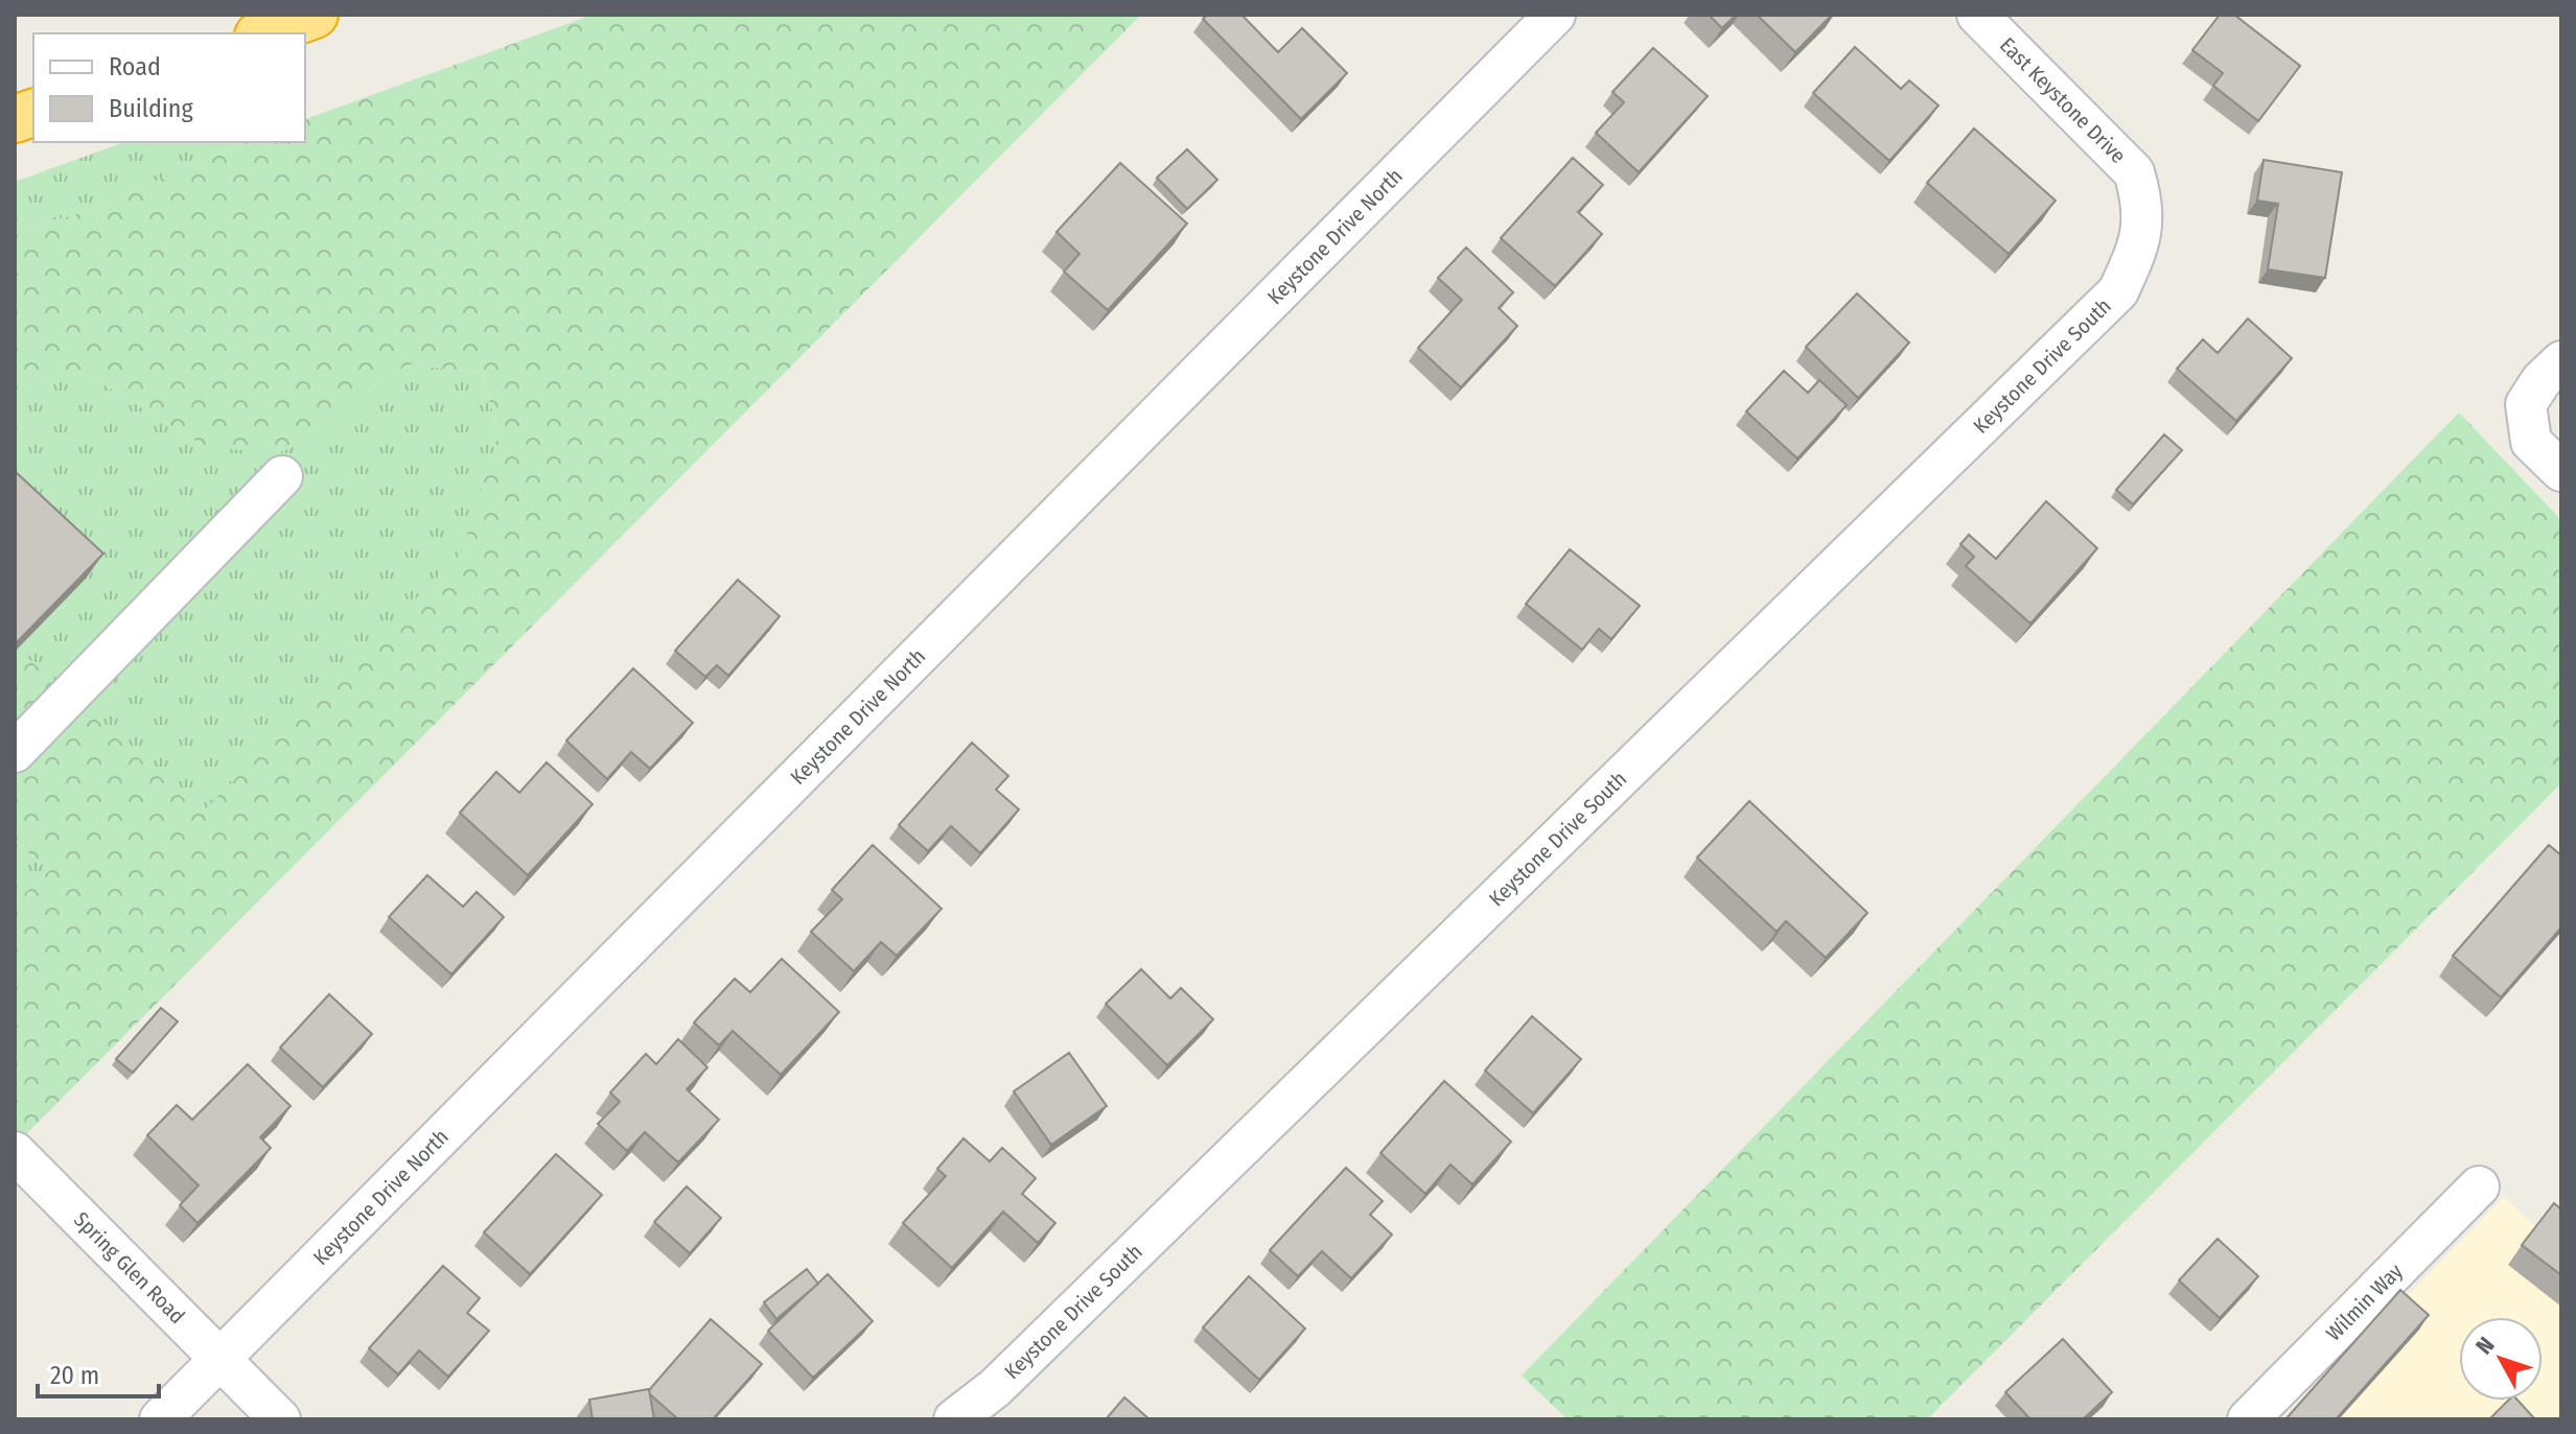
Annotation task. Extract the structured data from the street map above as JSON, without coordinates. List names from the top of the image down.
{
  "streets": {
    "street": [
      "East Keystone Drive",
      "Keystone Drive North",
      "Keystone Drive South",
      "Spring Glen Road",
      "Wilmin Way"
    ]
  },
  "crossings": [
    ["East Keystone Drive", "Keystone Drive South"],
    ["Keystone Drive North", "Spring Glen Road"]
  ],
  "legend": ["Road", "Building"],
  "scale_bar": "20 m",
  "north": "top left"
}
